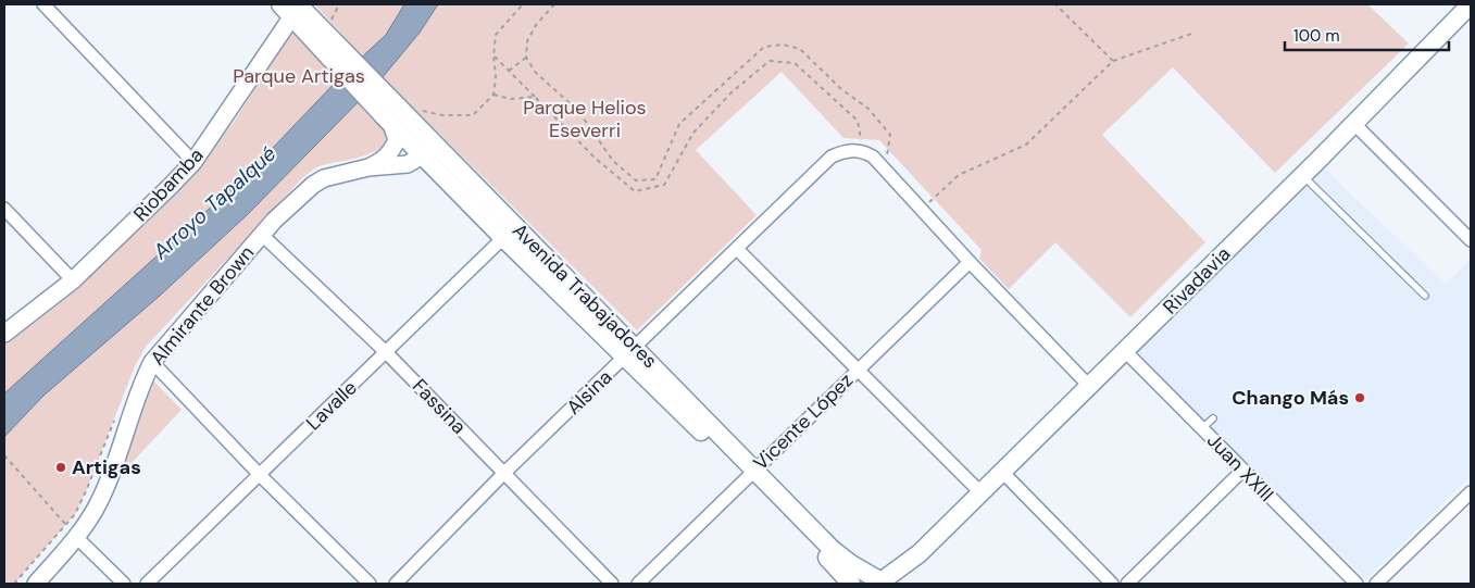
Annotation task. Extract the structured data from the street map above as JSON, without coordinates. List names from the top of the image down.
{
  "streets": {
    "main road": ["Rivadavia", "Avenida Trabajadores"],
    "street": [
      "Riobamba",
      "Almirante Brown",
      "Alsina",
      "Lavalle",
      "Fassina",
      "Vicente López",
      "Juan XXIII"
    ]
  },
  "crossings": [
    ["Riobamba", "Avenida Trabajadores"],
    ["Rivadavia", "Avenida Trabajadores"],
    ["Rivadavia", "Juan XXIII"],
    ["Avenida Trabajadores", "Almirante Brown"],
    ["Avenida Trabajadores", "Alsina"],
    ["Avenida Trabajadores", "Lavalle"],
    ["Avenida Trabajadores", "Vicente López"],
    ["Almirante Brown", "Fassina"],
    ["Alsina", "Fassina"],
    ["Lavalle", "Fassina"]
  ],
  "water": ["Arroyo Tapalqué"],
  "parks": ["Parque Artigas", "Parque Helios Eseverri"],
  "places": ["Chango Más", "Artigas"],
  "scale_bar": "100 m"
}
